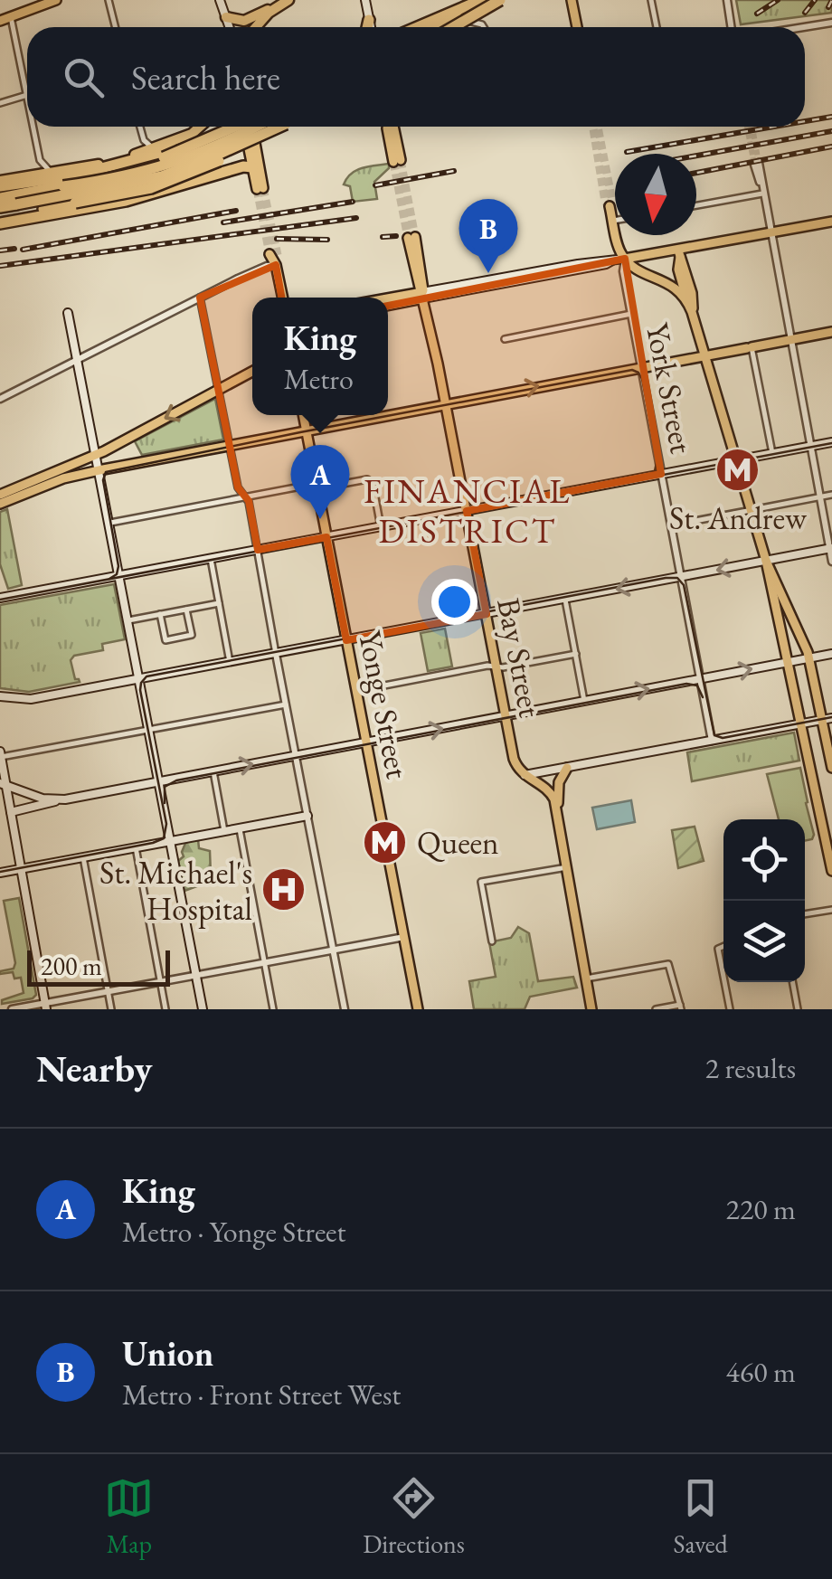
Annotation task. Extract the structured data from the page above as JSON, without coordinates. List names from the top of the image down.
{
  "streets": {
    "main road": ["York Street", "Bay Street", "Yonge Street"]
  },
  "districts": ["FINANCIAL DISTRICT"],
  "places": {
    "metro station": ["St. Andrew", "Queen"],
    "hospital": ["St. Michael's Hospital"]
  },
  "scale_bar": "200 m",
  "north": "bottom",
  "page": {
    "search": "Search here",
    "pins": ["B", "A"],
    "popup": ["King", "Metro"],
    "scale": "200 m",
    "heading": ["Nearby", "2 results"],
    "list": [
      {
        "mark": "A",
        "name": "King",
        "note": "Metro · Yonge Street",
        "value": "220 m"
      },
      {
        "mark": "B",
        "name": "Union",
        "note": "Metro · Front Street West",
        "value": "460 m"
      }
    ],
    "nav": ["Map", "Directions", "Saved"]
  }
}
